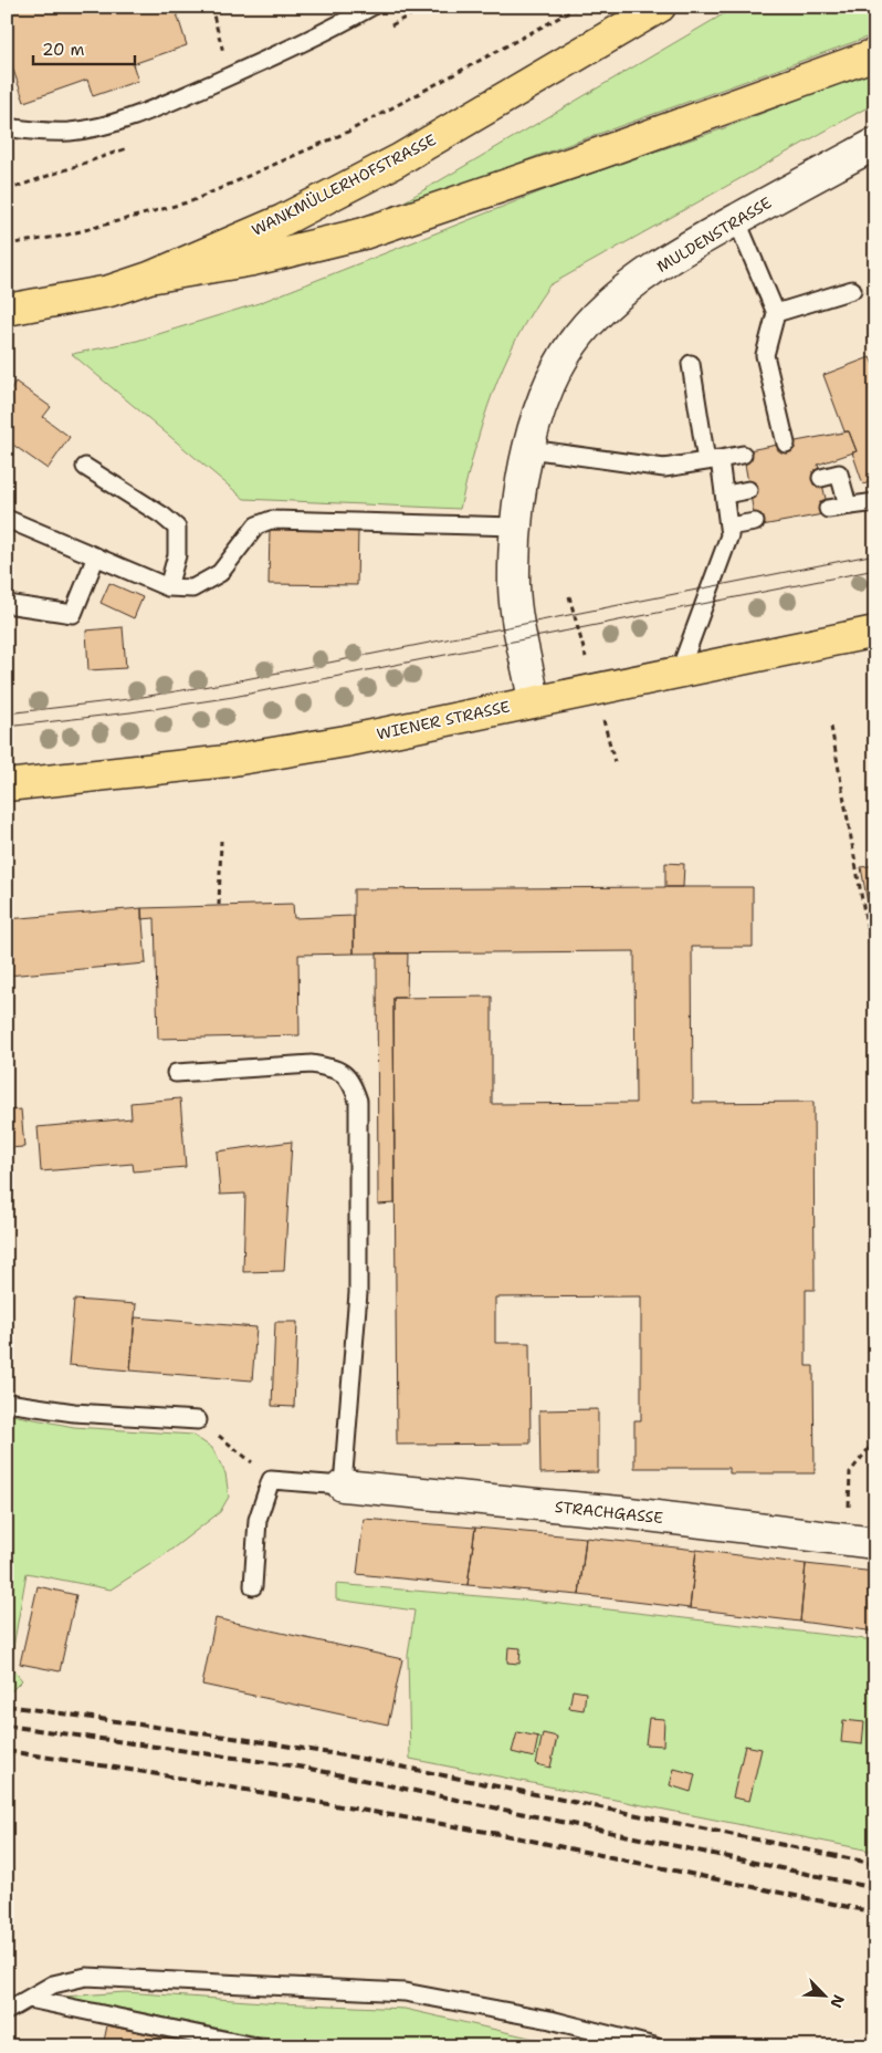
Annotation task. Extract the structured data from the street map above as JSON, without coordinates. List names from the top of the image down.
{
  "streets": {
    "main road": [
      "WANKMÜLLERHOFSTRASSE",
      "MULDENSTRASSE",
      "WIENER STRASSE",
      "STRACHGASSE"
    ]
  },
  "crossings": [
    ["MULDENSTRASSE", "WIENER STRASSE"]
  ],
  "scale_bar": "20 m",
  "north": "bottom right"
}
